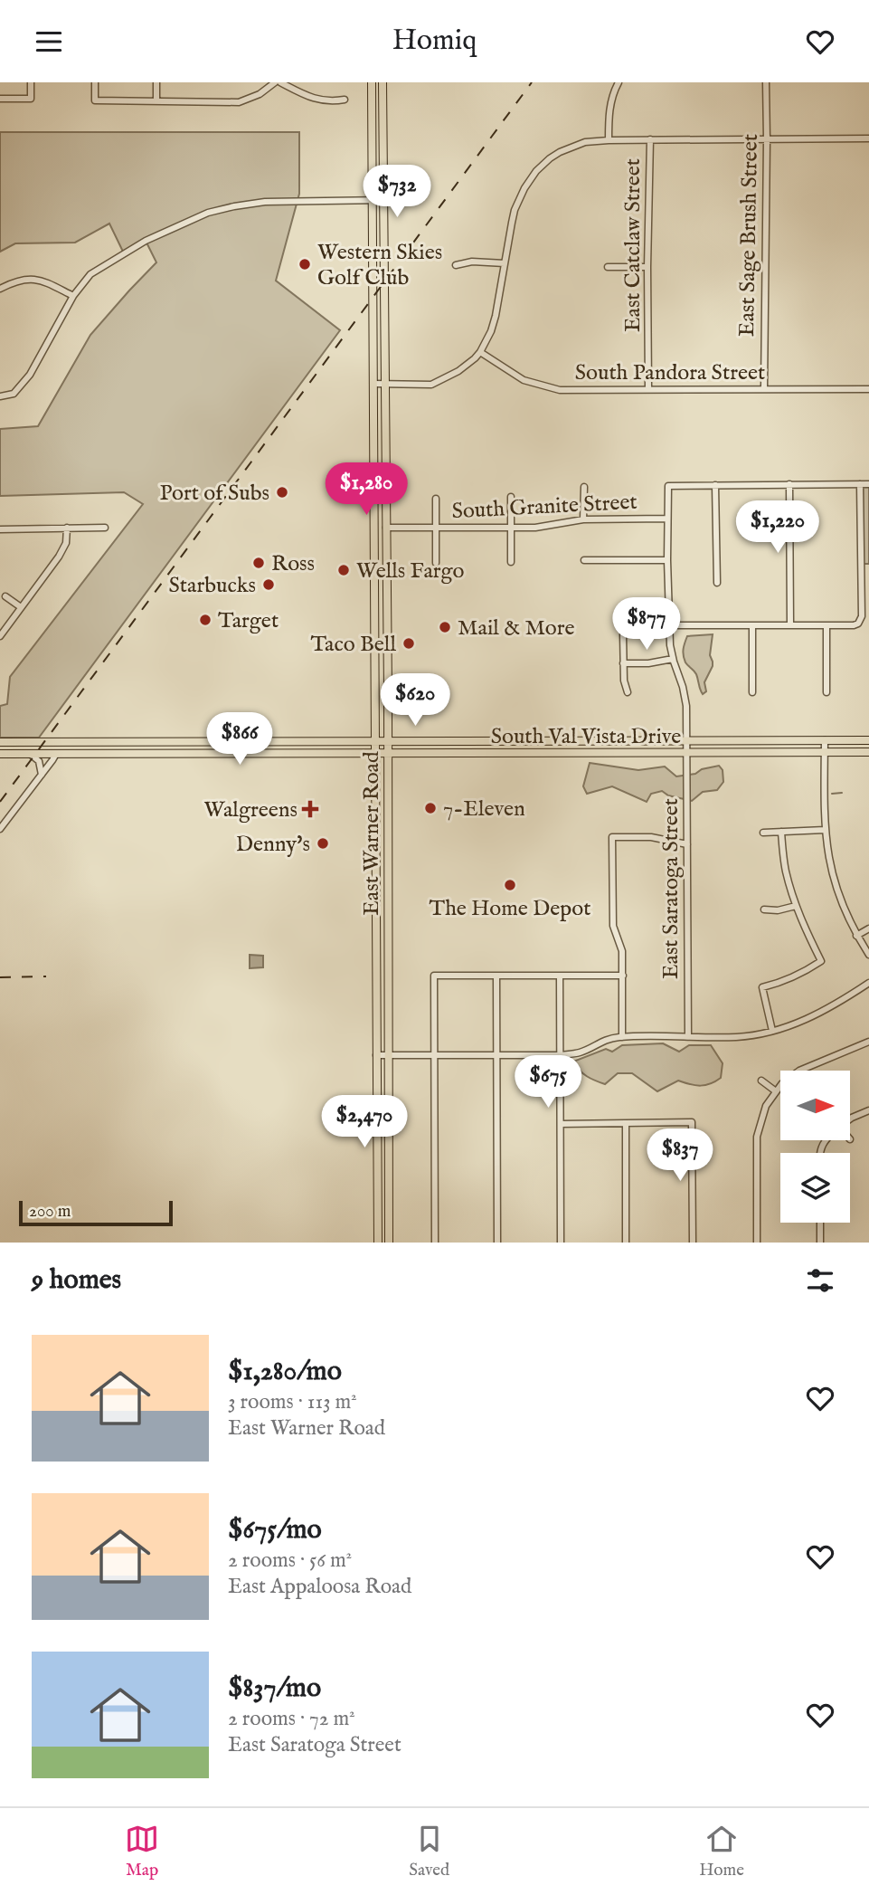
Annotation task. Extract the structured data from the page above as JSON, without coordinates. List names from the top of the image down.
{
  "streets": {
    "main road": ["South Val Vista Drive", "East Warner Road"],
    "street": [
      "East Sage Brush Street",
      "East Catclaw Street",
      "South Pandora Street",
      "South Granite Street",
      "East Saratoga Street"
    ]
  },
  "crossings": [
    ["East Sage Brush Street", "South Pandora Street"],
    ["East Catclaw Street", "South Pandora Street"],
    ["South Granite Street", "East Warner Road"],
    ["South Granite Street", "East Saratoga Street"],
    ["South Val Vista Drive", "East Warner Road"],
    ["South Val Vista Drive", "East Saratoga Street"]
  ],
  "places": {
    "other": [
      "Western Skies Golf Club",
      "Port of Subs",
      "Ross",
      "Wells Fargo",
      "Starbucks",
      "Target",
      "Mail & More",
      "Taco Bell",
      "7-Eleven",
      "Denny's",
      "The Home Depot"
    ],
    "health": ["Walgreens"]
  },
  "scale_bar": "200 m",
  "north": "right",
  "page": {
    "header": "Homiq",
    "price": [
      "$732",
      "$1,280",
      "$1,220",
      "$877",
      "$620",
      "$866",
      "$675",
      "$2,470",
      "$837"
    ],
    "scale": "200 m",
    "heading": "9 homes",
    "list": [
      {
        "name": "$1,280/mo",
        "note": "3 rooms · 113 m² · East Warner Road"
      },
      {
        "name": "$675/mo",
        "note": "2 rooms · 56 m² · East Appaloosa Road"
      },
      {
        "name": "$837/mo",
        "note": "2 rooms · 72 m² · East Saratoga Street"
      }
    ],
    "tabs": ["Map", "Saved", "Home"]
  }
}
